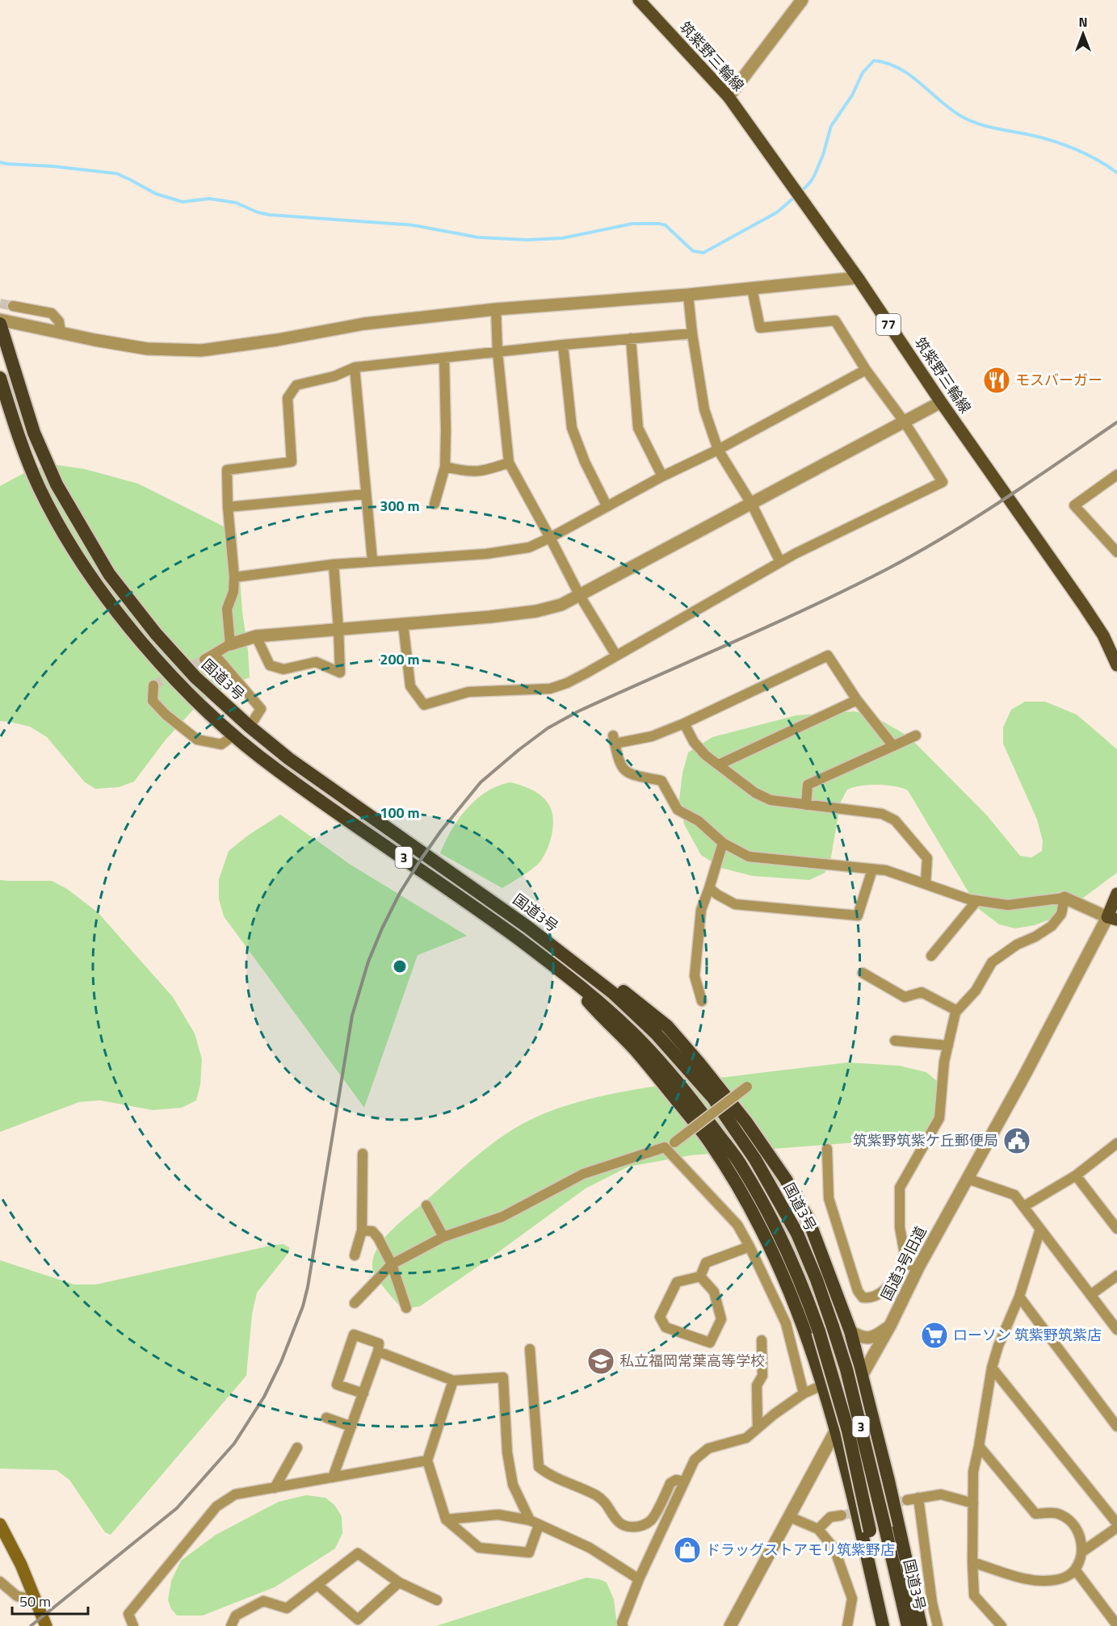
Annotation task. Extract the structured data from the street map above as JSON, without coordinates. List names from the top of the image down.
{
  "streets": {
    "highway": ["国道3号", "3"],
    "main road": ["筑紫野三輪線", "77"],
    "street": ["国道3号旧道"]
  },
  "places": {
    "restaurant": ["モスバーガー"],
    "public building": ["筑紫野筑紫ケ丘郵便局"],
    "supermarket": ["ローソン 筑紫野筑紫店"],
    "school or university": ["私立福岡常葉高等学校"],
    "shop": ["ドラッグストアモリ筑紫野店"]
  },
  "scale_bar": "50 m",
  "north": "top",
  "rings": ["300 m", "200 m", "100 m"]
}
